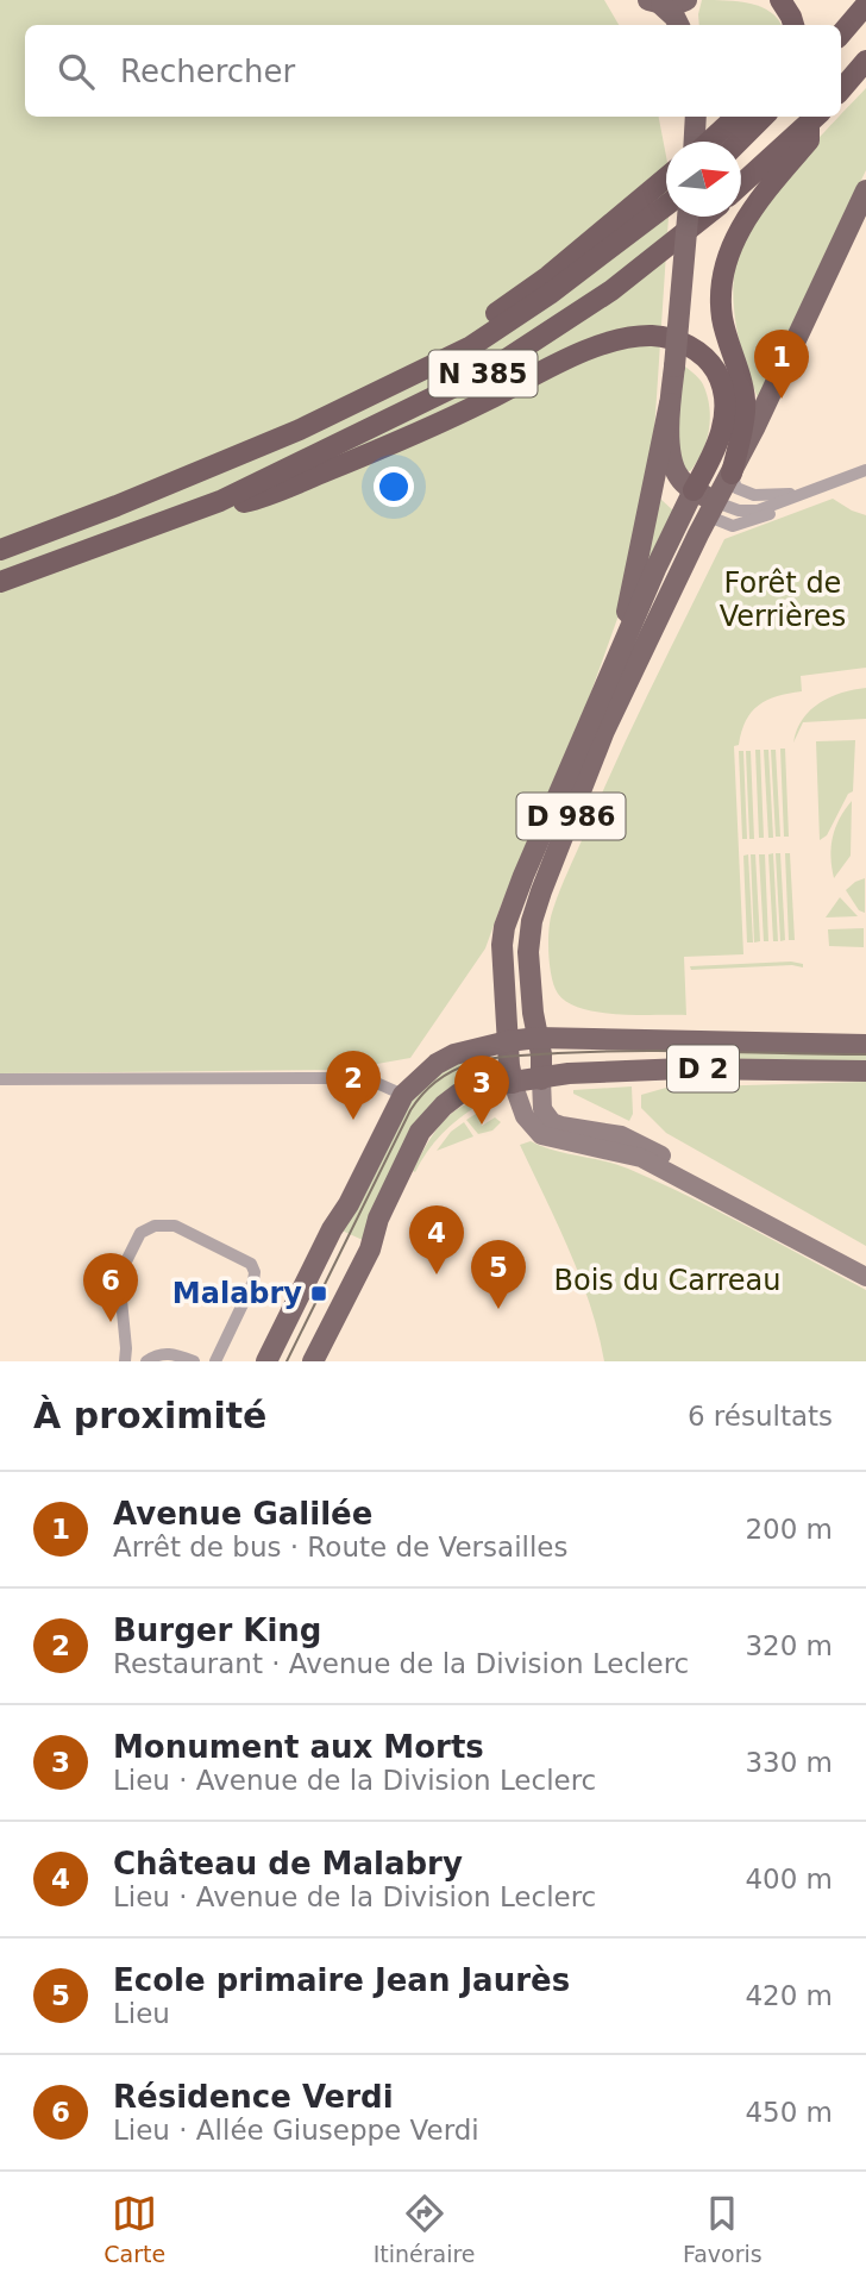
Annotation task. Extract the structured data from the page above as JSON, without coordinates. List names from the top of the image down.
{
  "streets": {
    "highway": ["N 385"],
    "main road": ["D 986", "D 2"]
  },
  "crossings": [
    ["D 986", "D 2"]
  ],
  "parks": ["Forêt de Verrières", "Bois du Carreau"],
  "places": {
    "transit": ["Malabry"]
  },
  "north": "right",
  "page": {
    "search": "Rechercher",
    "pins": [
      "1",
      "2",
      "3",
      "4",
      "5",
      "6"
    ],
    "heading": ["À proximité", "6 résultats"],
    "list": [
      {
        "mark": "1",
        "name": "Avenue Galilée",
        "note": "Arrêt de bus · Route de Versailles",
        "value": "200 m"
      },
      {
        "mark": "2",
        "name": "Burger King",
        "note": "Restaurant · Avenue de la Division Leclerc",
        "value": "320 m"
      },
      {
        "mark": "3",
        "name": "Monument aux Morts",
        "note": "Lieu · Avenue de la Division Leclerc",
        "value": "330 m"
      },
      {
        "mark": "4",
        "name": "Château de Malabry",
        "note": "Lieu · Avenue de la Division Leclerc",
        "value": "400 m"
      },
      {
        "mark": "5",
        "name": "Ecole primaire Jean Jaurès",
        "note": "Lieu",
        "value": "420 m"
      },
      {
        "mark": "6",
        "name": "Résidence Verdi",
        "note": "Lieu · Allée Giuseppe Verdi",
        "value": "450 m"
      }
    ],
    "nav": ["Carte", "Itinéraire", "Favoris"]
  }
}
